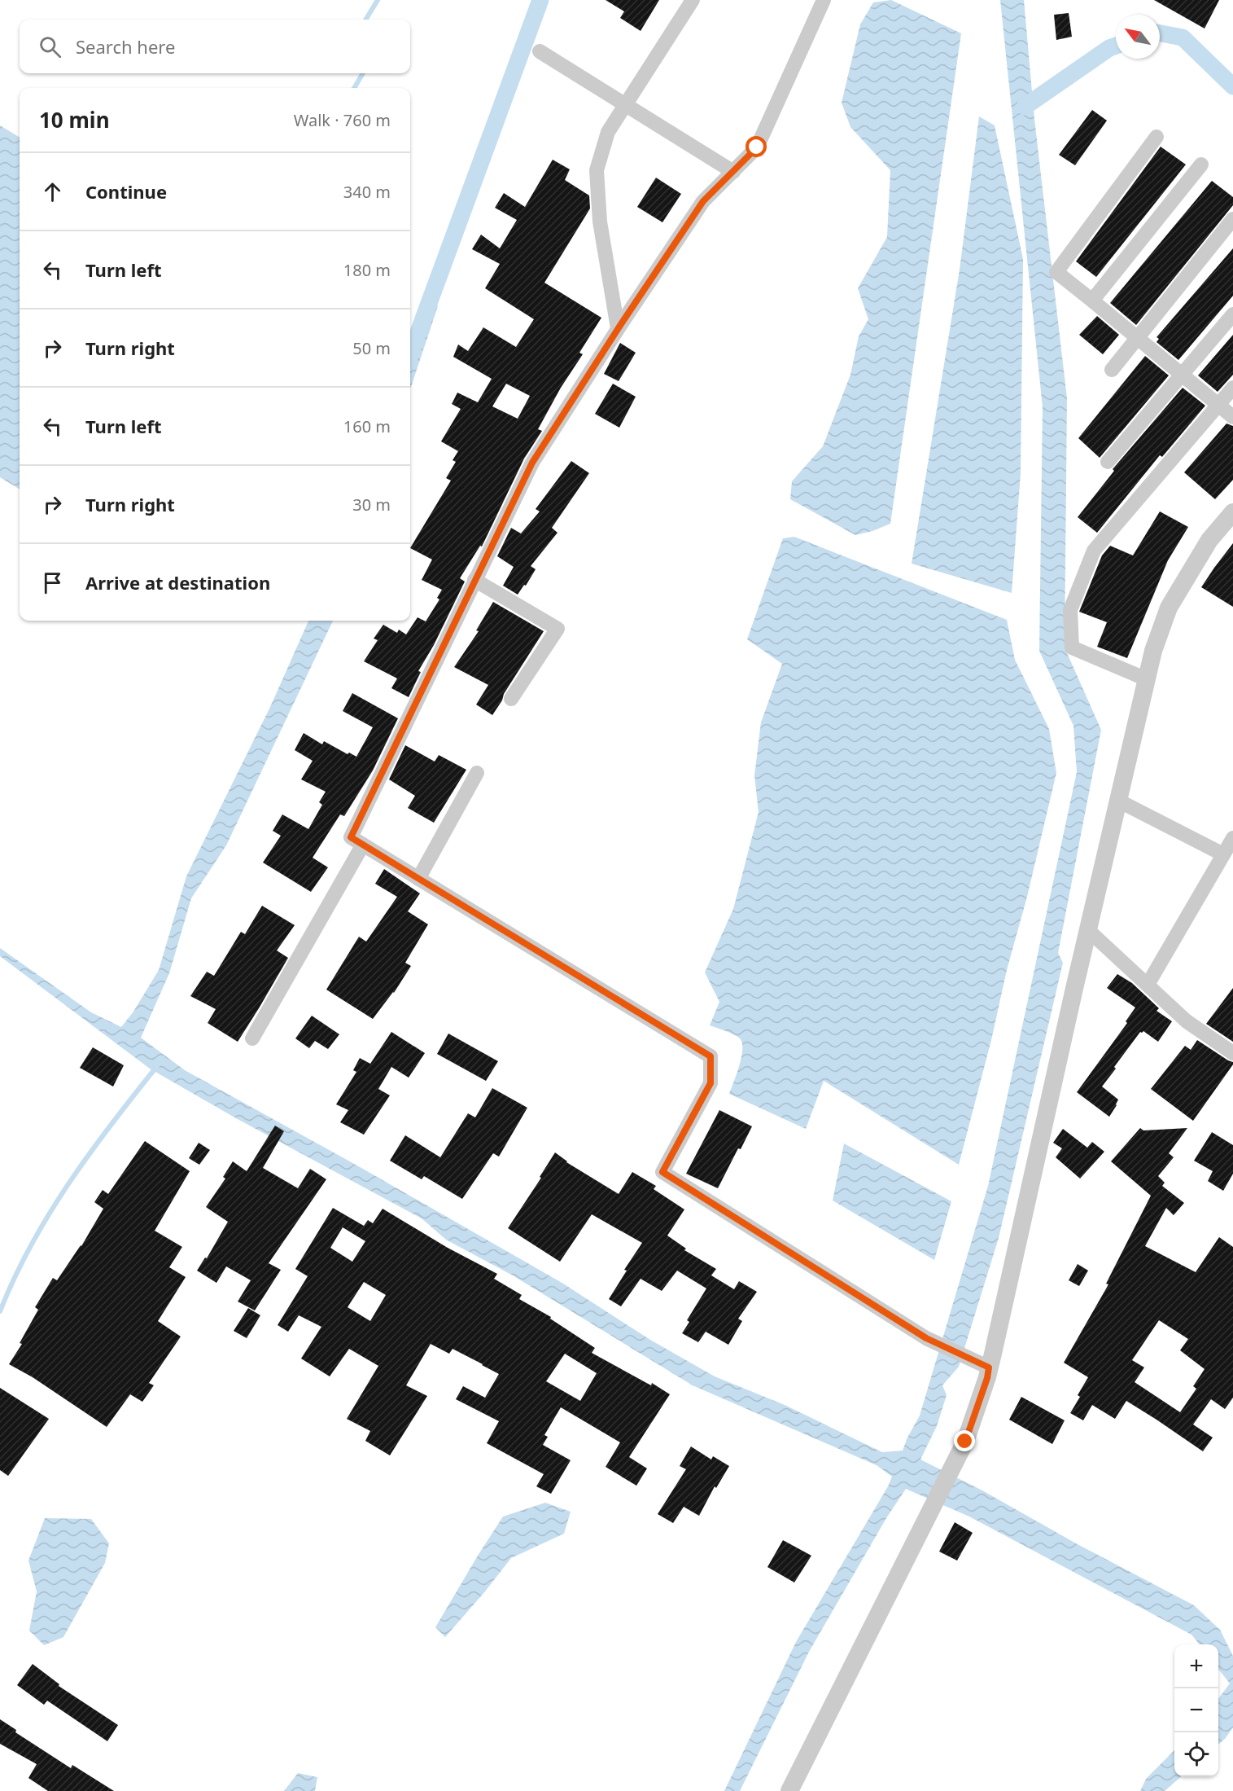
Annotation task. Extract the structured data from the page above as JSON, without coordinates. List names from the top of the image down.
{
  "north": "top left",
  "page": {
    "search": "Search here",
    "heading": ["10 min", "Walk · 760 m"],
    "list": [
      ["Continue", "340 m"],
      ["Turn left", "180 m"],
      ["Turn right", "50 m"],
      ["Turn left", "160 m"],
      ["Turn right", "30 m"],
      "Arrive at destination"
    ],
    "map_buttons": ["+", "−"]
  }
}
